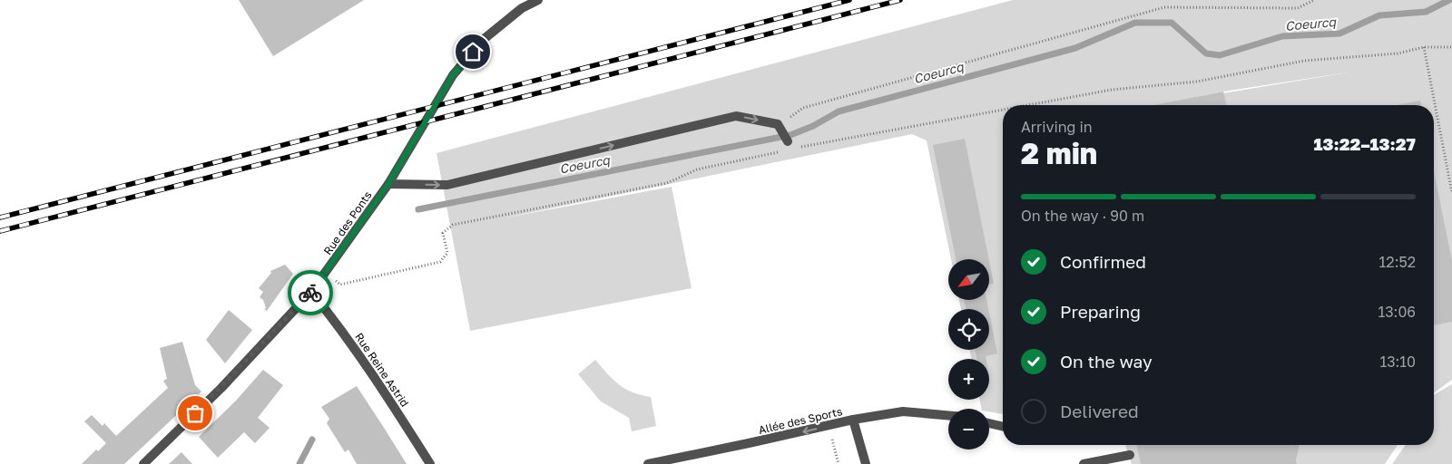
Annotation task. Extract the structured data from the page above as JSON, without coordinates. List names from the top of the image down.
{
  "streets": {
    "street": ["Rue des Ponts", "Rue Reine Astrid", "Allée des Sports"]
  },
  "crossings": [
    ["Rue des Ponts", "Rue Reine Astrid"]
  ],
  "one_way": ["Allée des Sports"],
  "water": ["Coeurcq"],
  "north": "bottom left",
  "page": {
    "heading": ["2 min", "Arriving in", "13:22–13:27"],
    "bar": "On the way · 90 m",
    "list": [
      ["Confirmed", "12:52"],
      ["Preparing", "13:06"],
      ["On the way", "13:10"],
      "Delivered"
    ],
    "map_buttons": ["+", "−"]
  }
}
